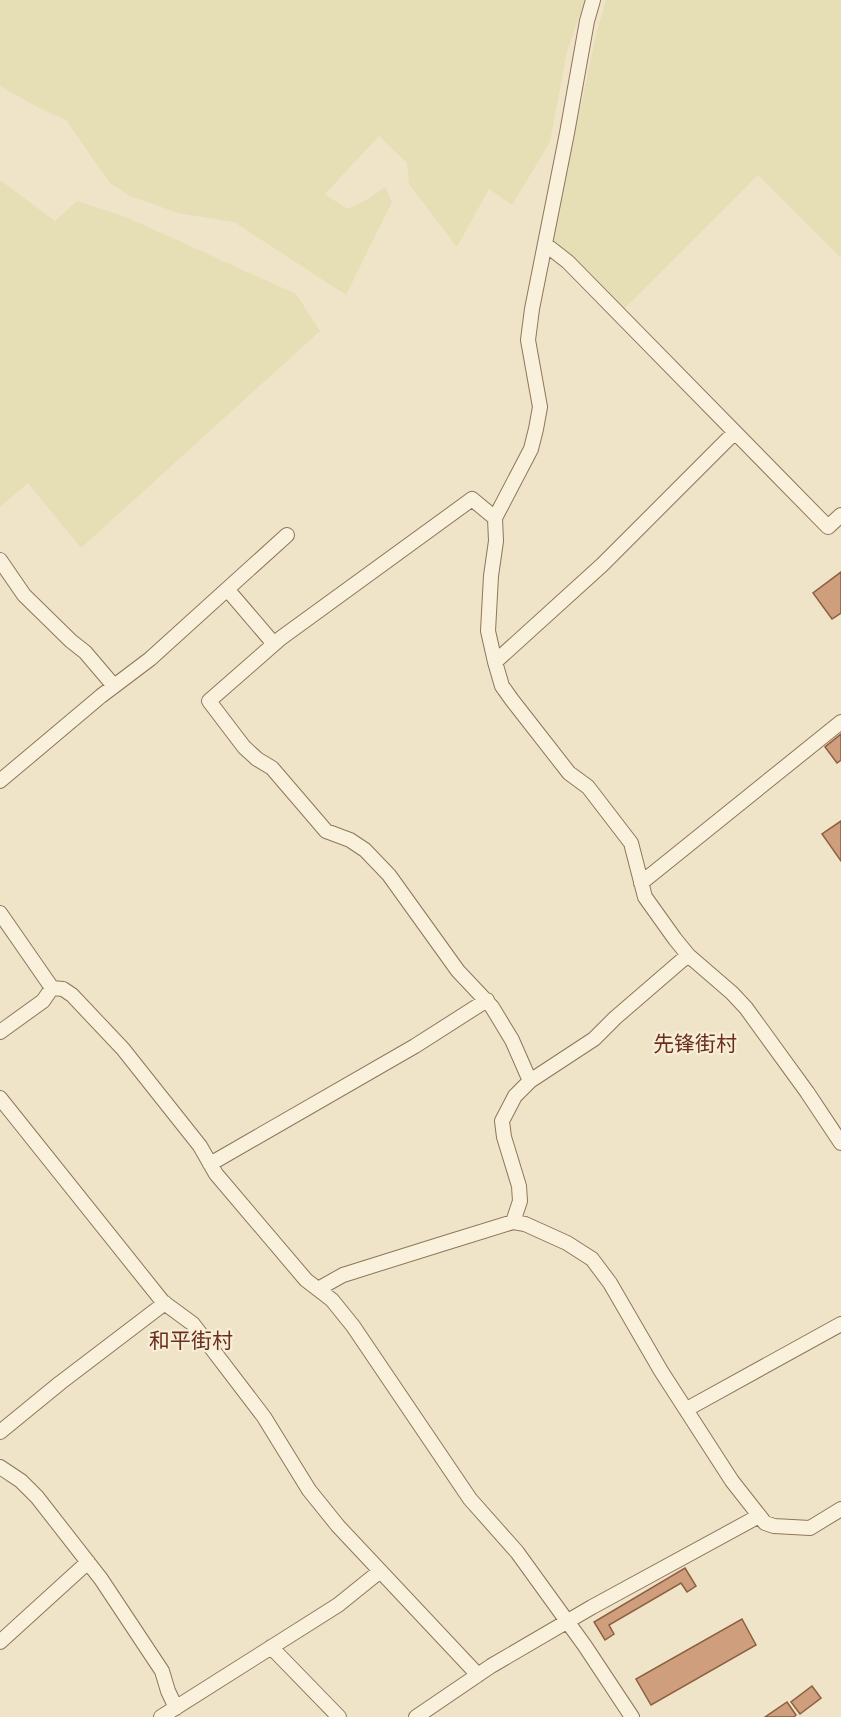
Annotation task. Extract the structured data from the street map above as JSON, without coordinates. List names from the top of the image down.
{
  "districts": ["先锋街村", "和平街村"]
}
